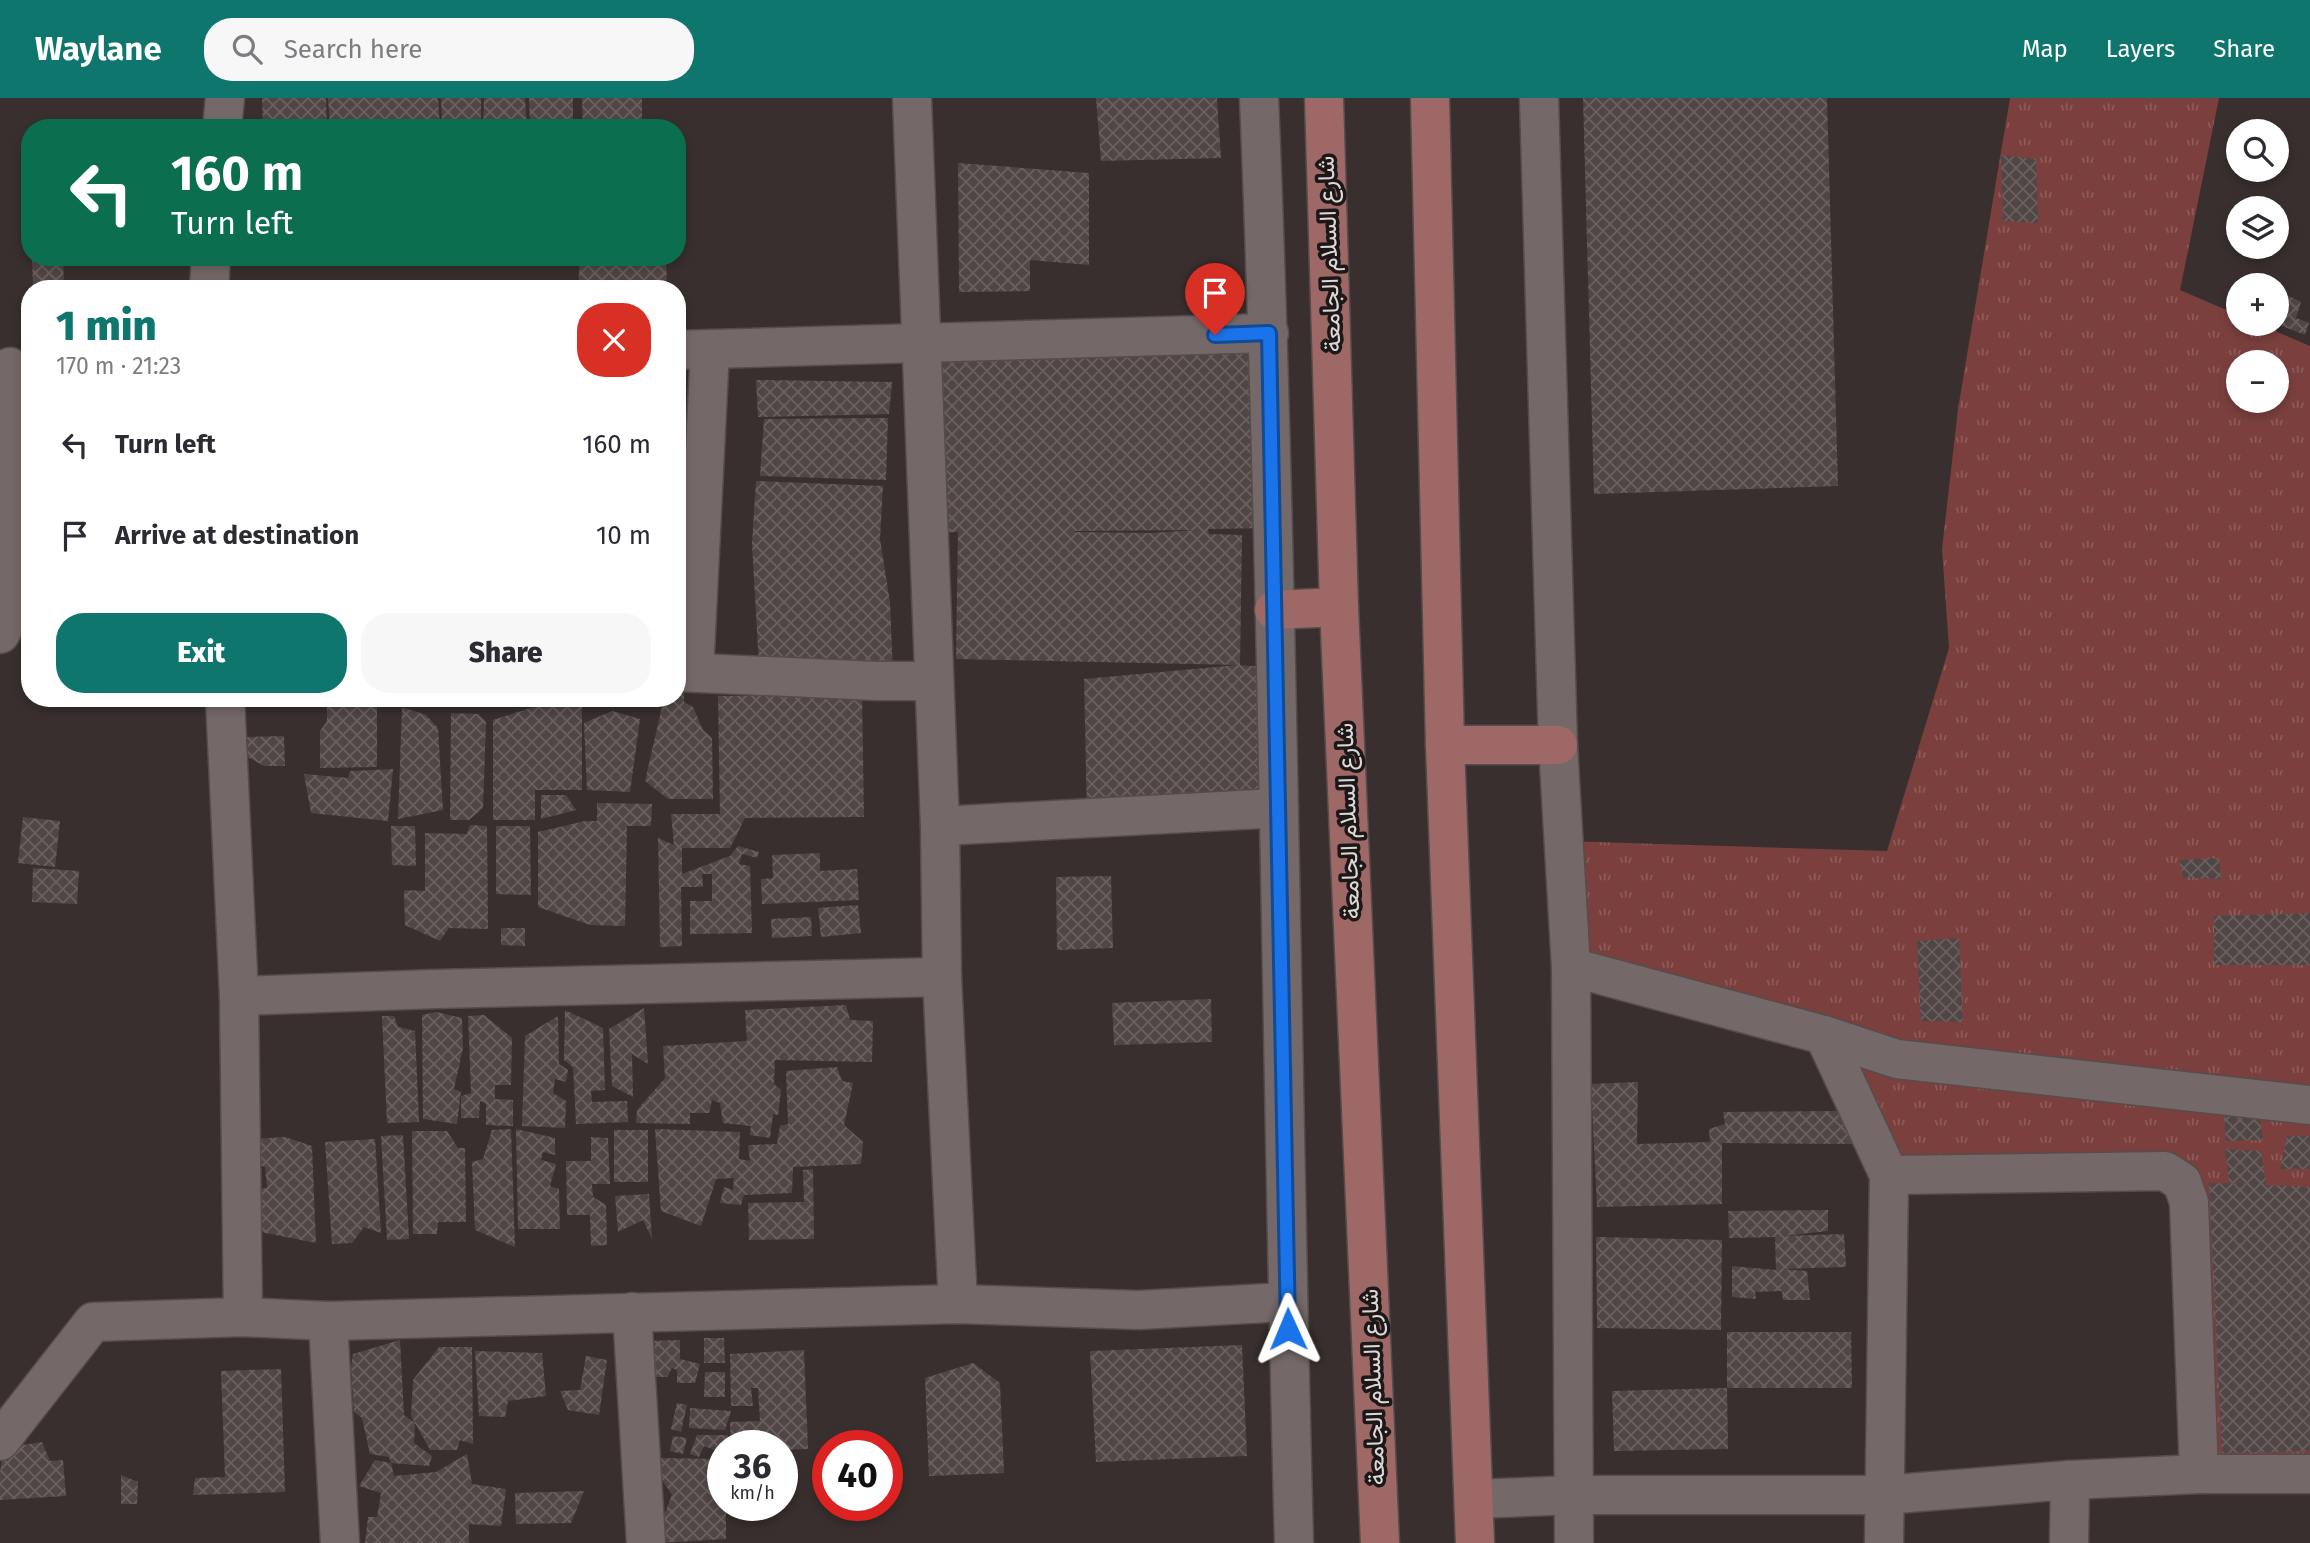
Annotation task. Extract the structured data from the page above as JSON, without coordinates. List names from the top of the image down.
{
  "streets": {
    "main road": ["شارع السلام الجامعة"]
  },
  "page": {
    "header": "Waylane",
    "search": "Search here",
    "nav": ["Map", "Layers", "Share"],
    "map_buttons": ["+", "−"],
    "turn": ["160 m", "Turn left"],
    "heading": ["1 min", "170 m · 21:23"],
    "list": [
      {
        "name": "Turn left",
        "value": "160 m"
      },
      {
        "name": "Arrive at destination",
        "value": "10 m"
      }
    ],
    "buttons": ["Exit", "Share"],
    "speed": "36 km/h",
    "limit": "40"
  }
}
